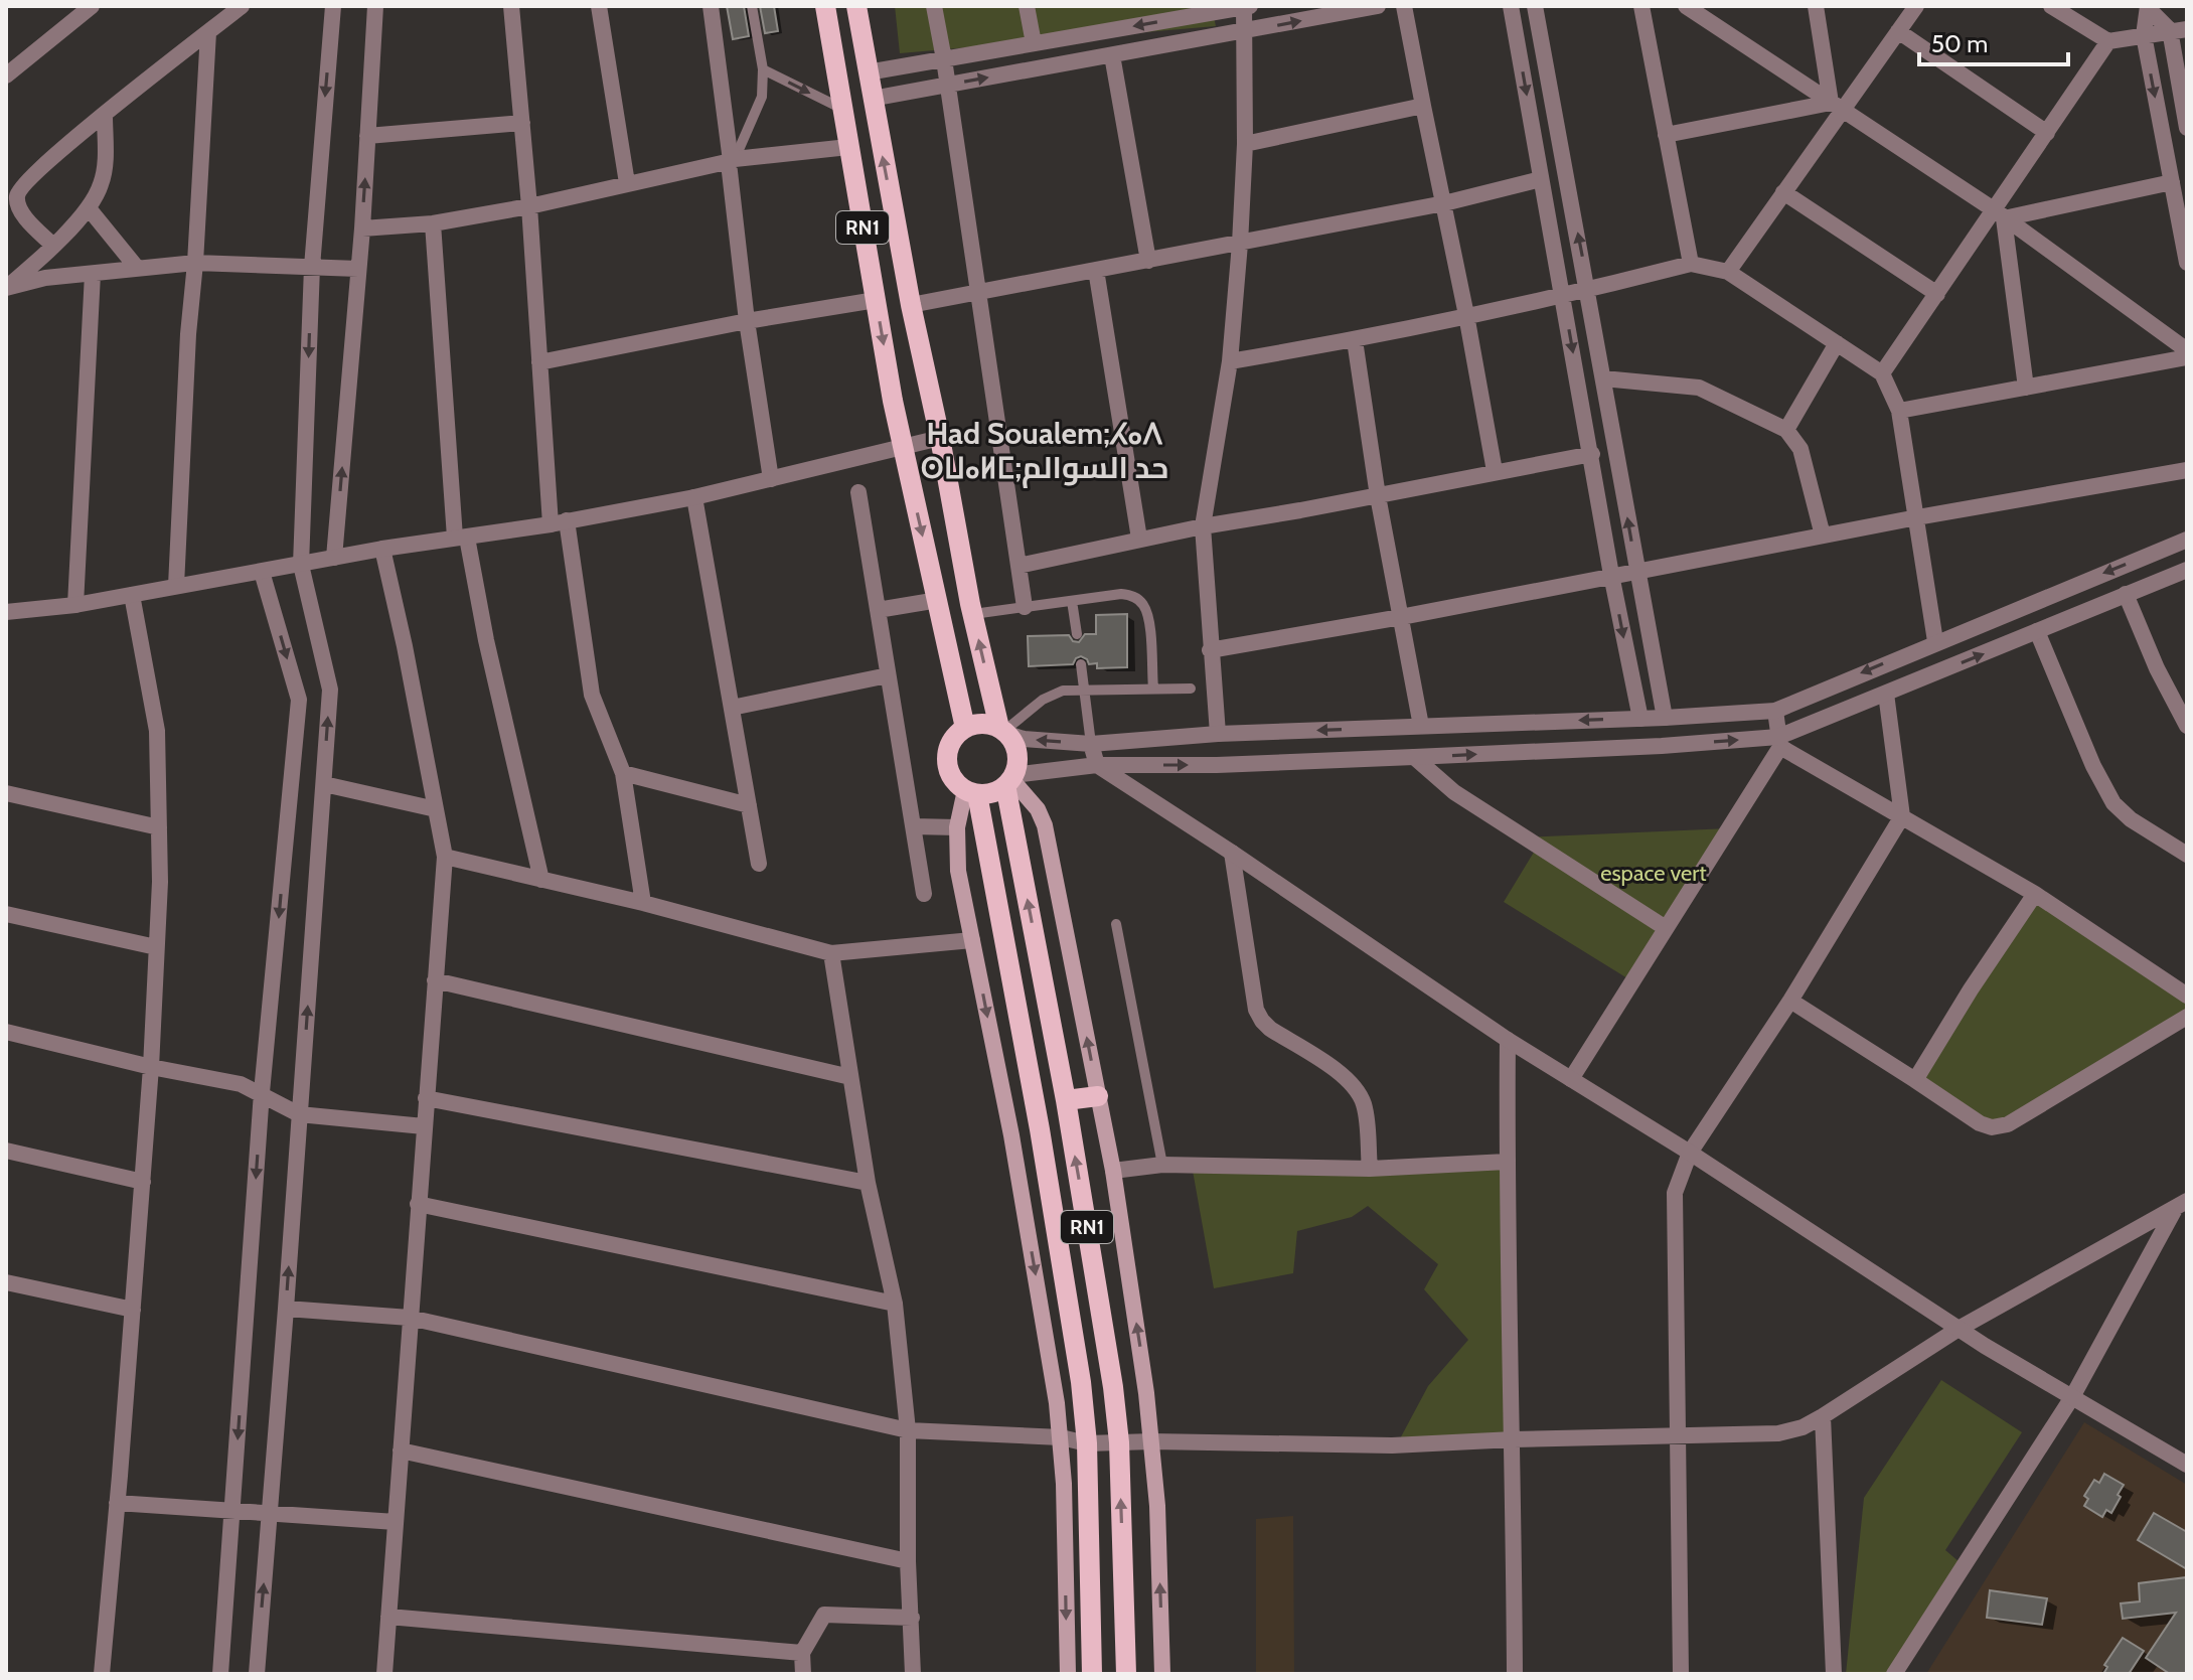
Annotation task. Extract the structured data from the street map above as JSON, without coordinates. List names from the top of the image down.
{
  "streets": {
    "main road": ["RN1"]
  },
  "districts": ["Had Soualem;ⵃⴰⴷ ⵙⵡⴰⵍⵎ;حد السوالم"],
  "parks": ["espace vert"],
  "scale_bar": "50 m"
}
